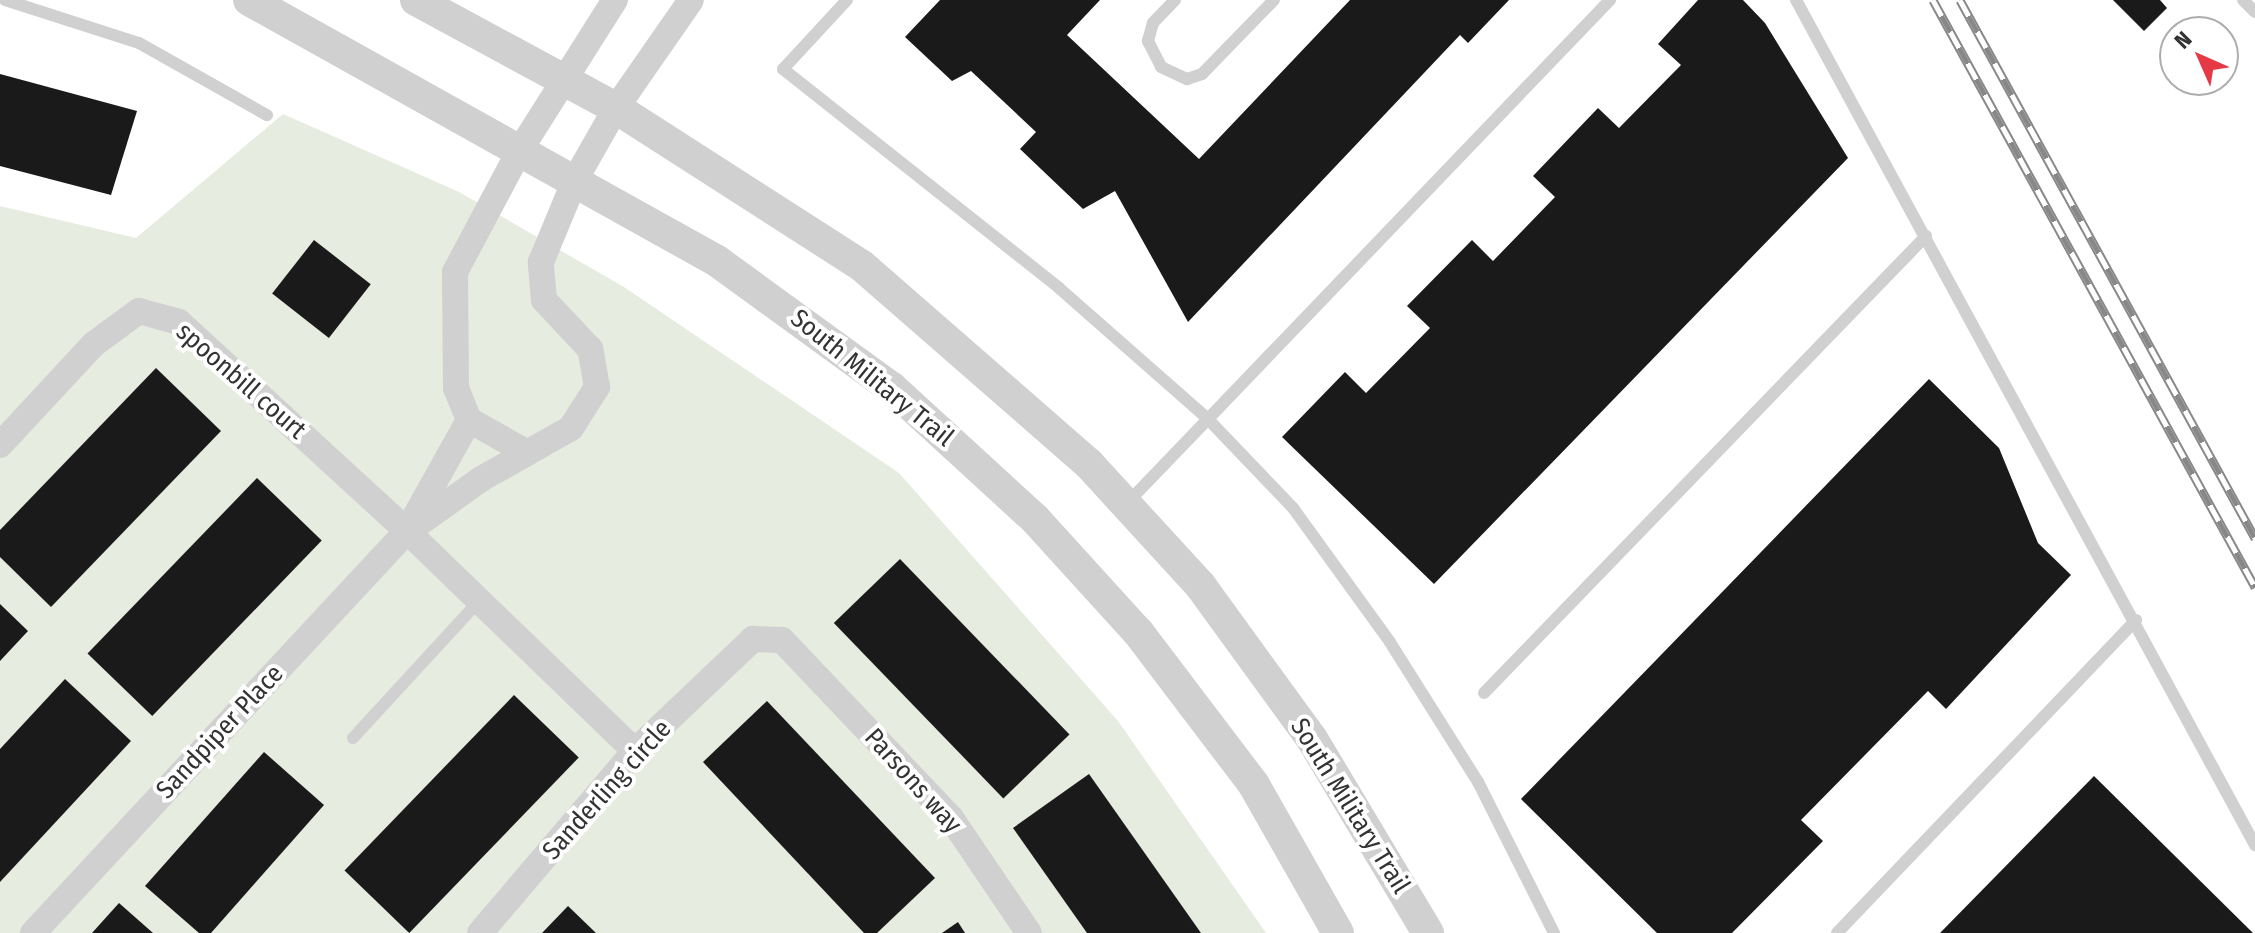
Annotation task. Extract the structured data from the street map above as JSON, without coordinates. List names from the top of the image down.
{
  "streets": {
    "street": [
      "South Military Trail",
      "spoonbill court",
      "Sandpiper Place",
      "Parsons way",
      "Sanderling circle"
    ]
  },
  "crossings": [
    ["South Military Trail", "Sandpiper Place"],
    ["spoonbill court", "Sandpiper Place"],
    ["Parsons way", "Sanderling circle"]
  ],
  "north": "top left"
}
